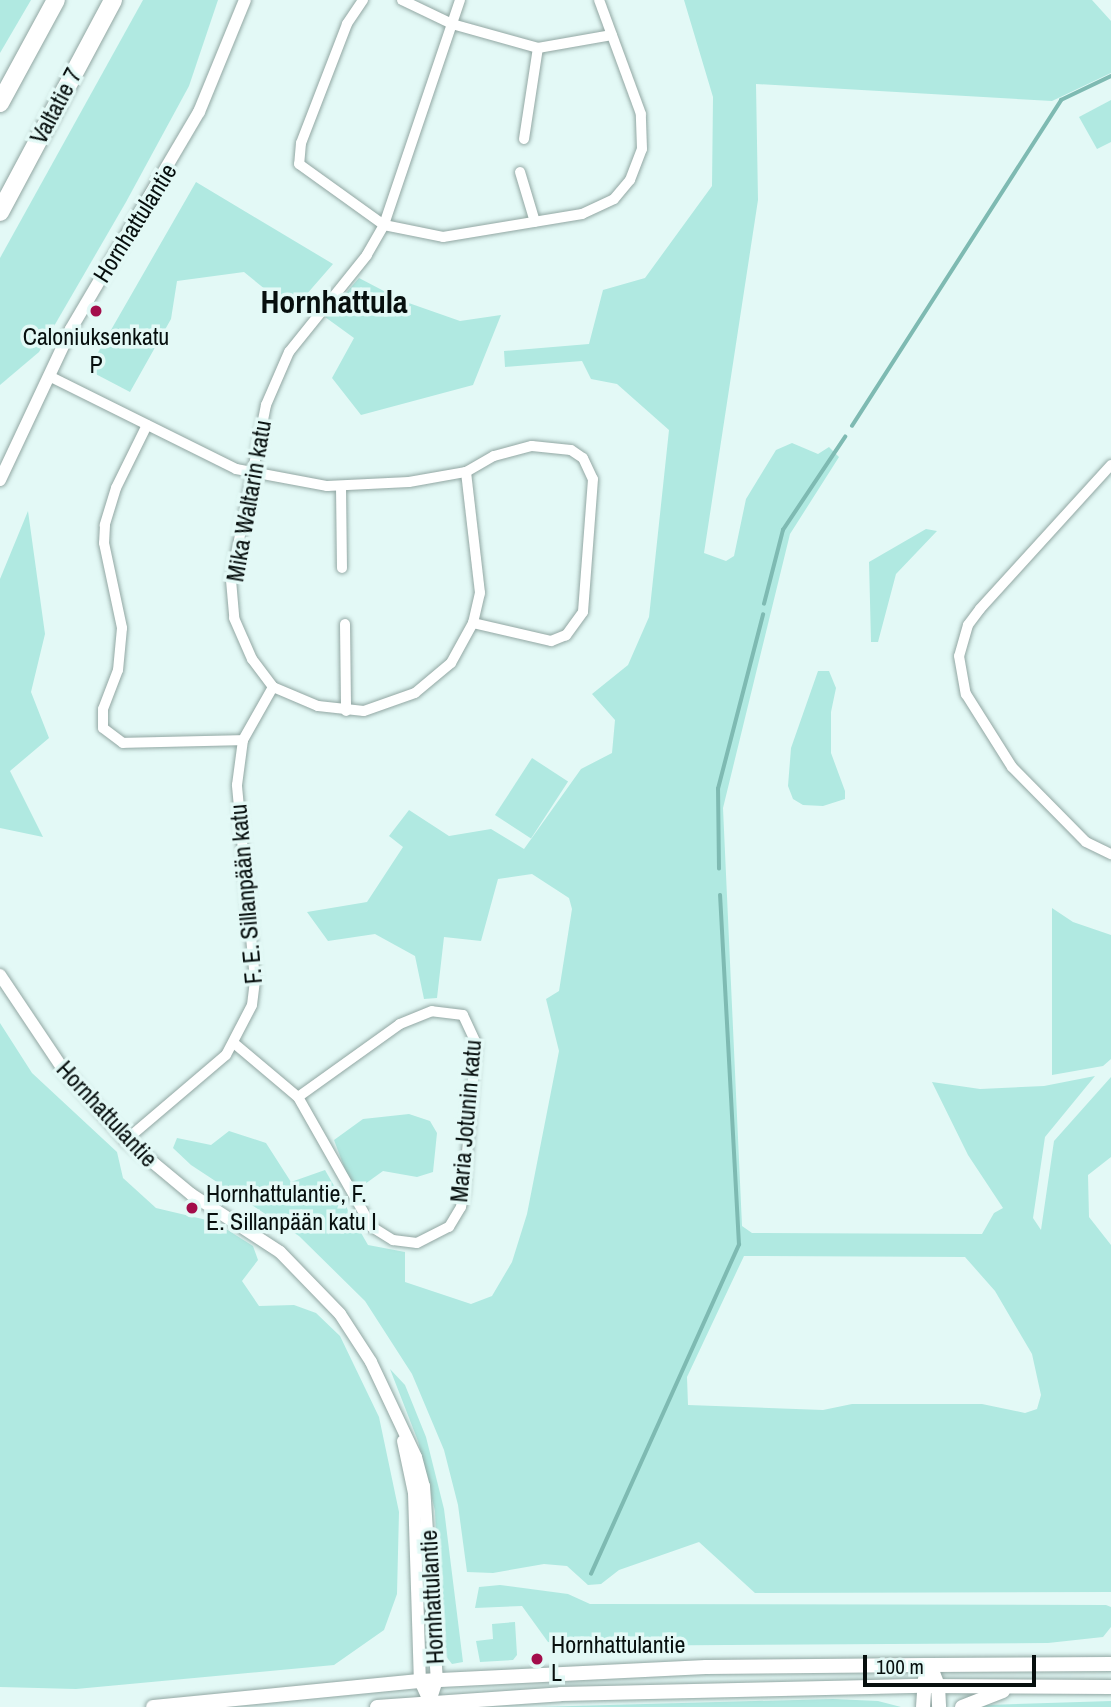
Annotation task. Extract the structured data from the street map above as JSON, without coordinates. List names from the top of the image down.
{
  "streets": {
    "highway": ["Valtatie 7"],
    "street": [
      "Hornhattulantie",
      "Mika Waltarin katu",
      "F. E. Sillanpään katu",
      "Maria Jotunin katu"
    ]
  },
  "crossings": [
    ["Hornhattulantie", "F. E. Sillanpään katu"],
    ["Mika Waltarin katu", "F. E. Sillanpään katu"],
    ["F. E. Sillanpään katu", "Maria Jotunin katu"]
  ],
  "districts": ["Hornhattula"],
  "places": ["Caloniuksenkatu P", "Hornhattulantie, F. E. Sillanpään katu I", "Hornhattulantie L"],
  "scale_bar": "100 m"
}
